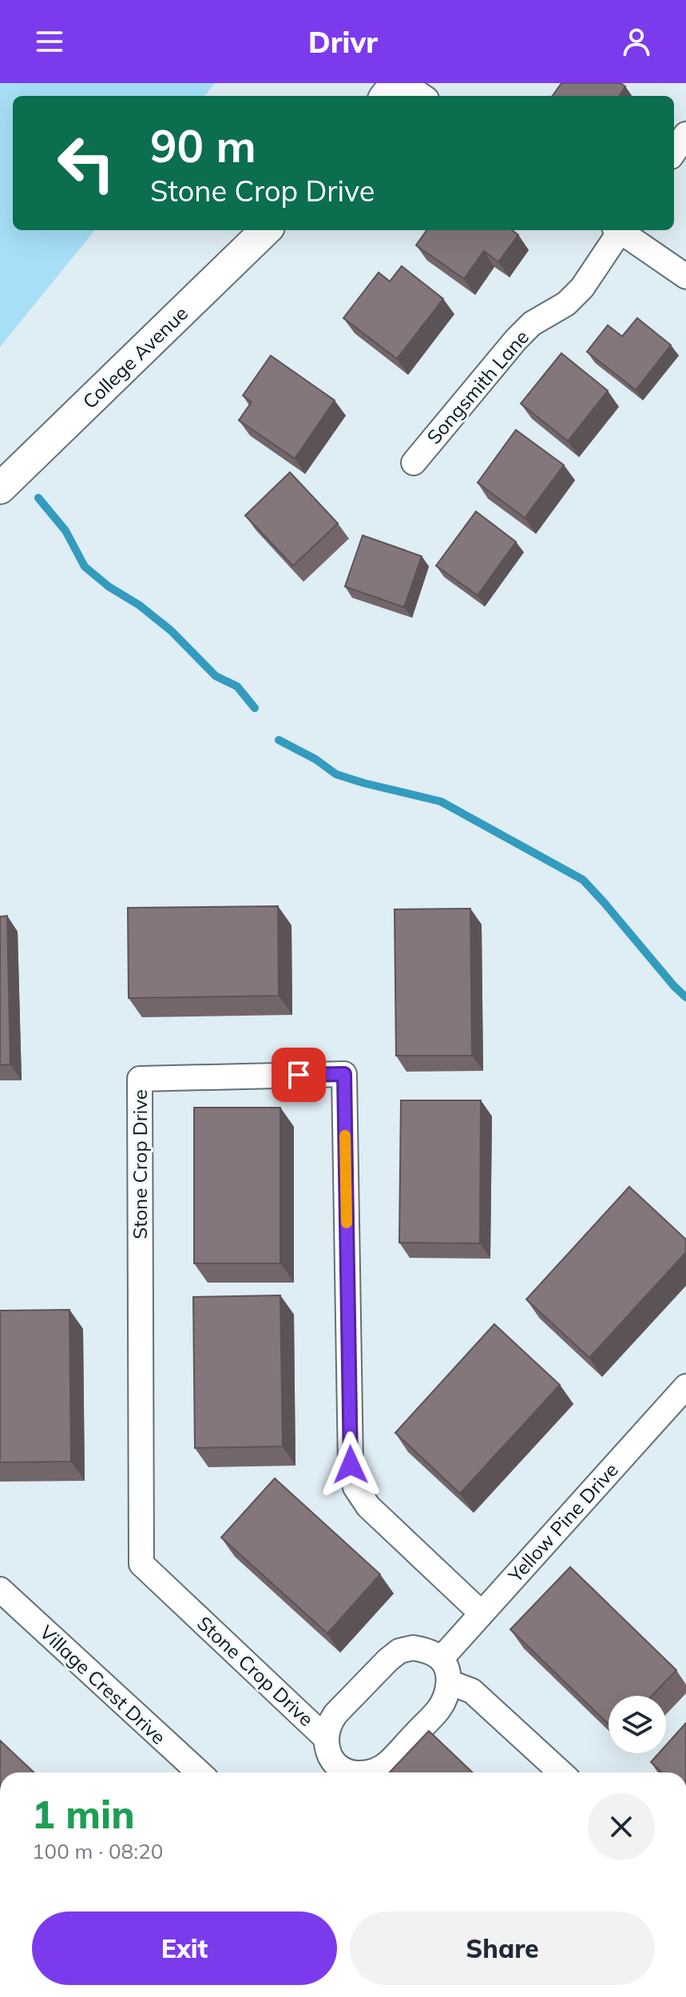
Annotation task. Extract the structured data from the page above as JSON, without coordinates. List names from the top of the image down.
{
  "streets": {
    "street": [
      "College Avenue",
      "Songsmith Lane",
      "Stone Crop Drive",
      "Yellow Pine Drive",
      "Village Crest Drive"
    ]
  },
  "crossings": [
    ["Stone Crop Drive", "Yellow Pine Drive"]
  ],
  "page": {
    "header": "Drivr",
    "turn": ["90 m", "Stone Crop Drive"],
    "heading": ["1 min", "100 m · 08:20"],
    "buttons": ["Exit", "Share"]
  }
}
